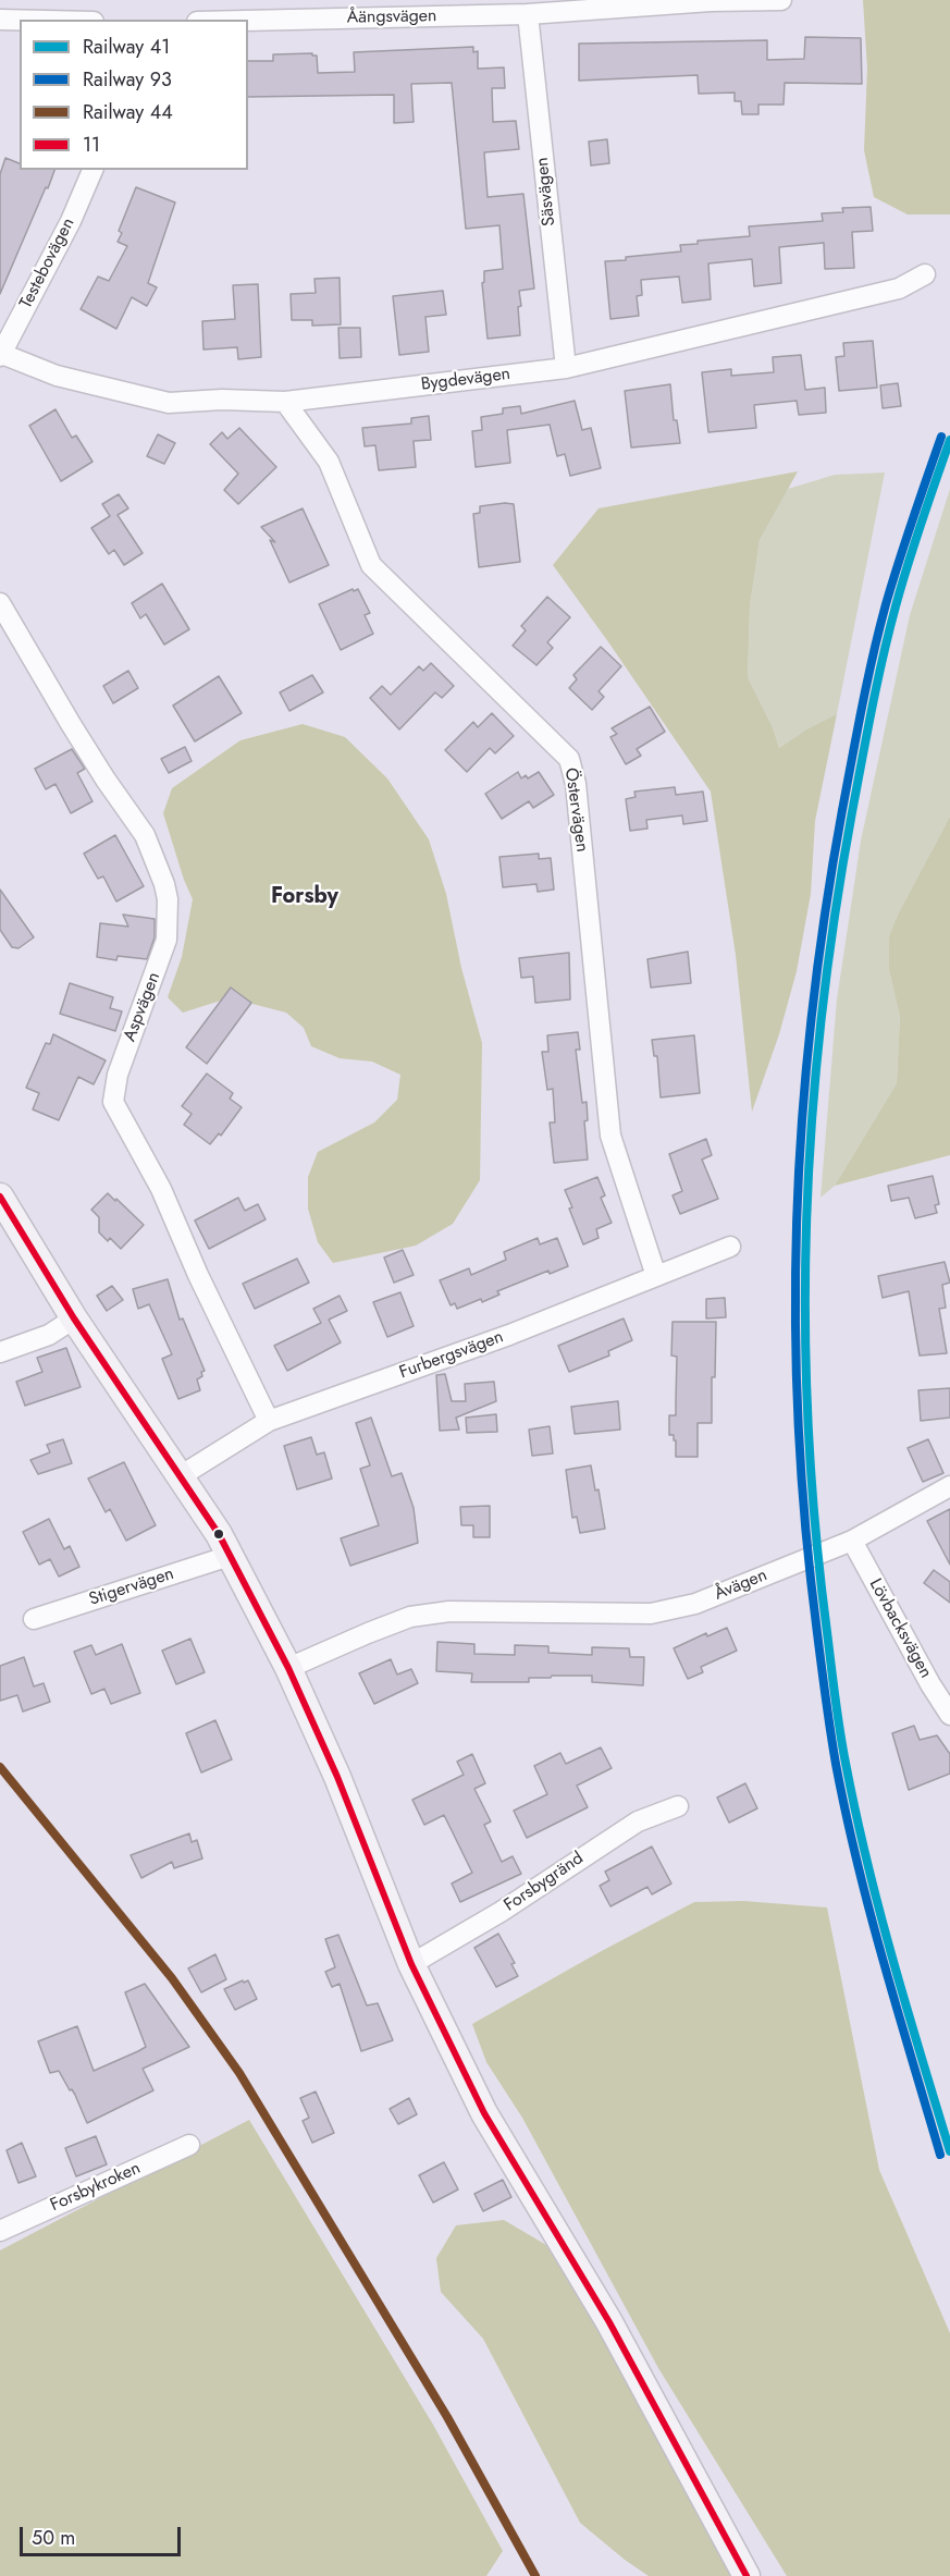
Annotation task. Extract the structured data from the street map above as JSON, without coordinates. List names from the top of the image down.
{
  "streets": {
    "street": [
      "Åängsvägen",
      "Säsvägen",
      "Testebovägen",
      "Bygdevägen",
      "Östervägen",
      "Aspvägen",
      "Furbergsvägen",
      "Åvägen",
      "Stigervägen",
      "Lövbacksvägen",
      "Forsbygränd",
      "Forsbykroken"
    ]
  },
  "crossings": [
    ["Åängsvägen", "Säsvägen"],
    ["Säsvägen", "Bygdevägen"],
    ["Testebovägen", "Bygdevägen"],
    ["Bygdevägen", "Östervägen"],
    ["Östervägen", "Furbergsvägen"],
    ["Aspvägen", "Furbergsvägen"],
    ["Åvägen", "Lövbacksvägen"]
  ],
  "districts": ["Forsby"],
  "lines": [
    "rail line 93",
    "rail line 41",
    "transit line 11",
    "rail line 44"
  ],
  "legend": [
    "Railway 41",
    "Railway 93",
    "Railway 44",
    "11"
  ],
  "scale_bar": "50 m"
}
